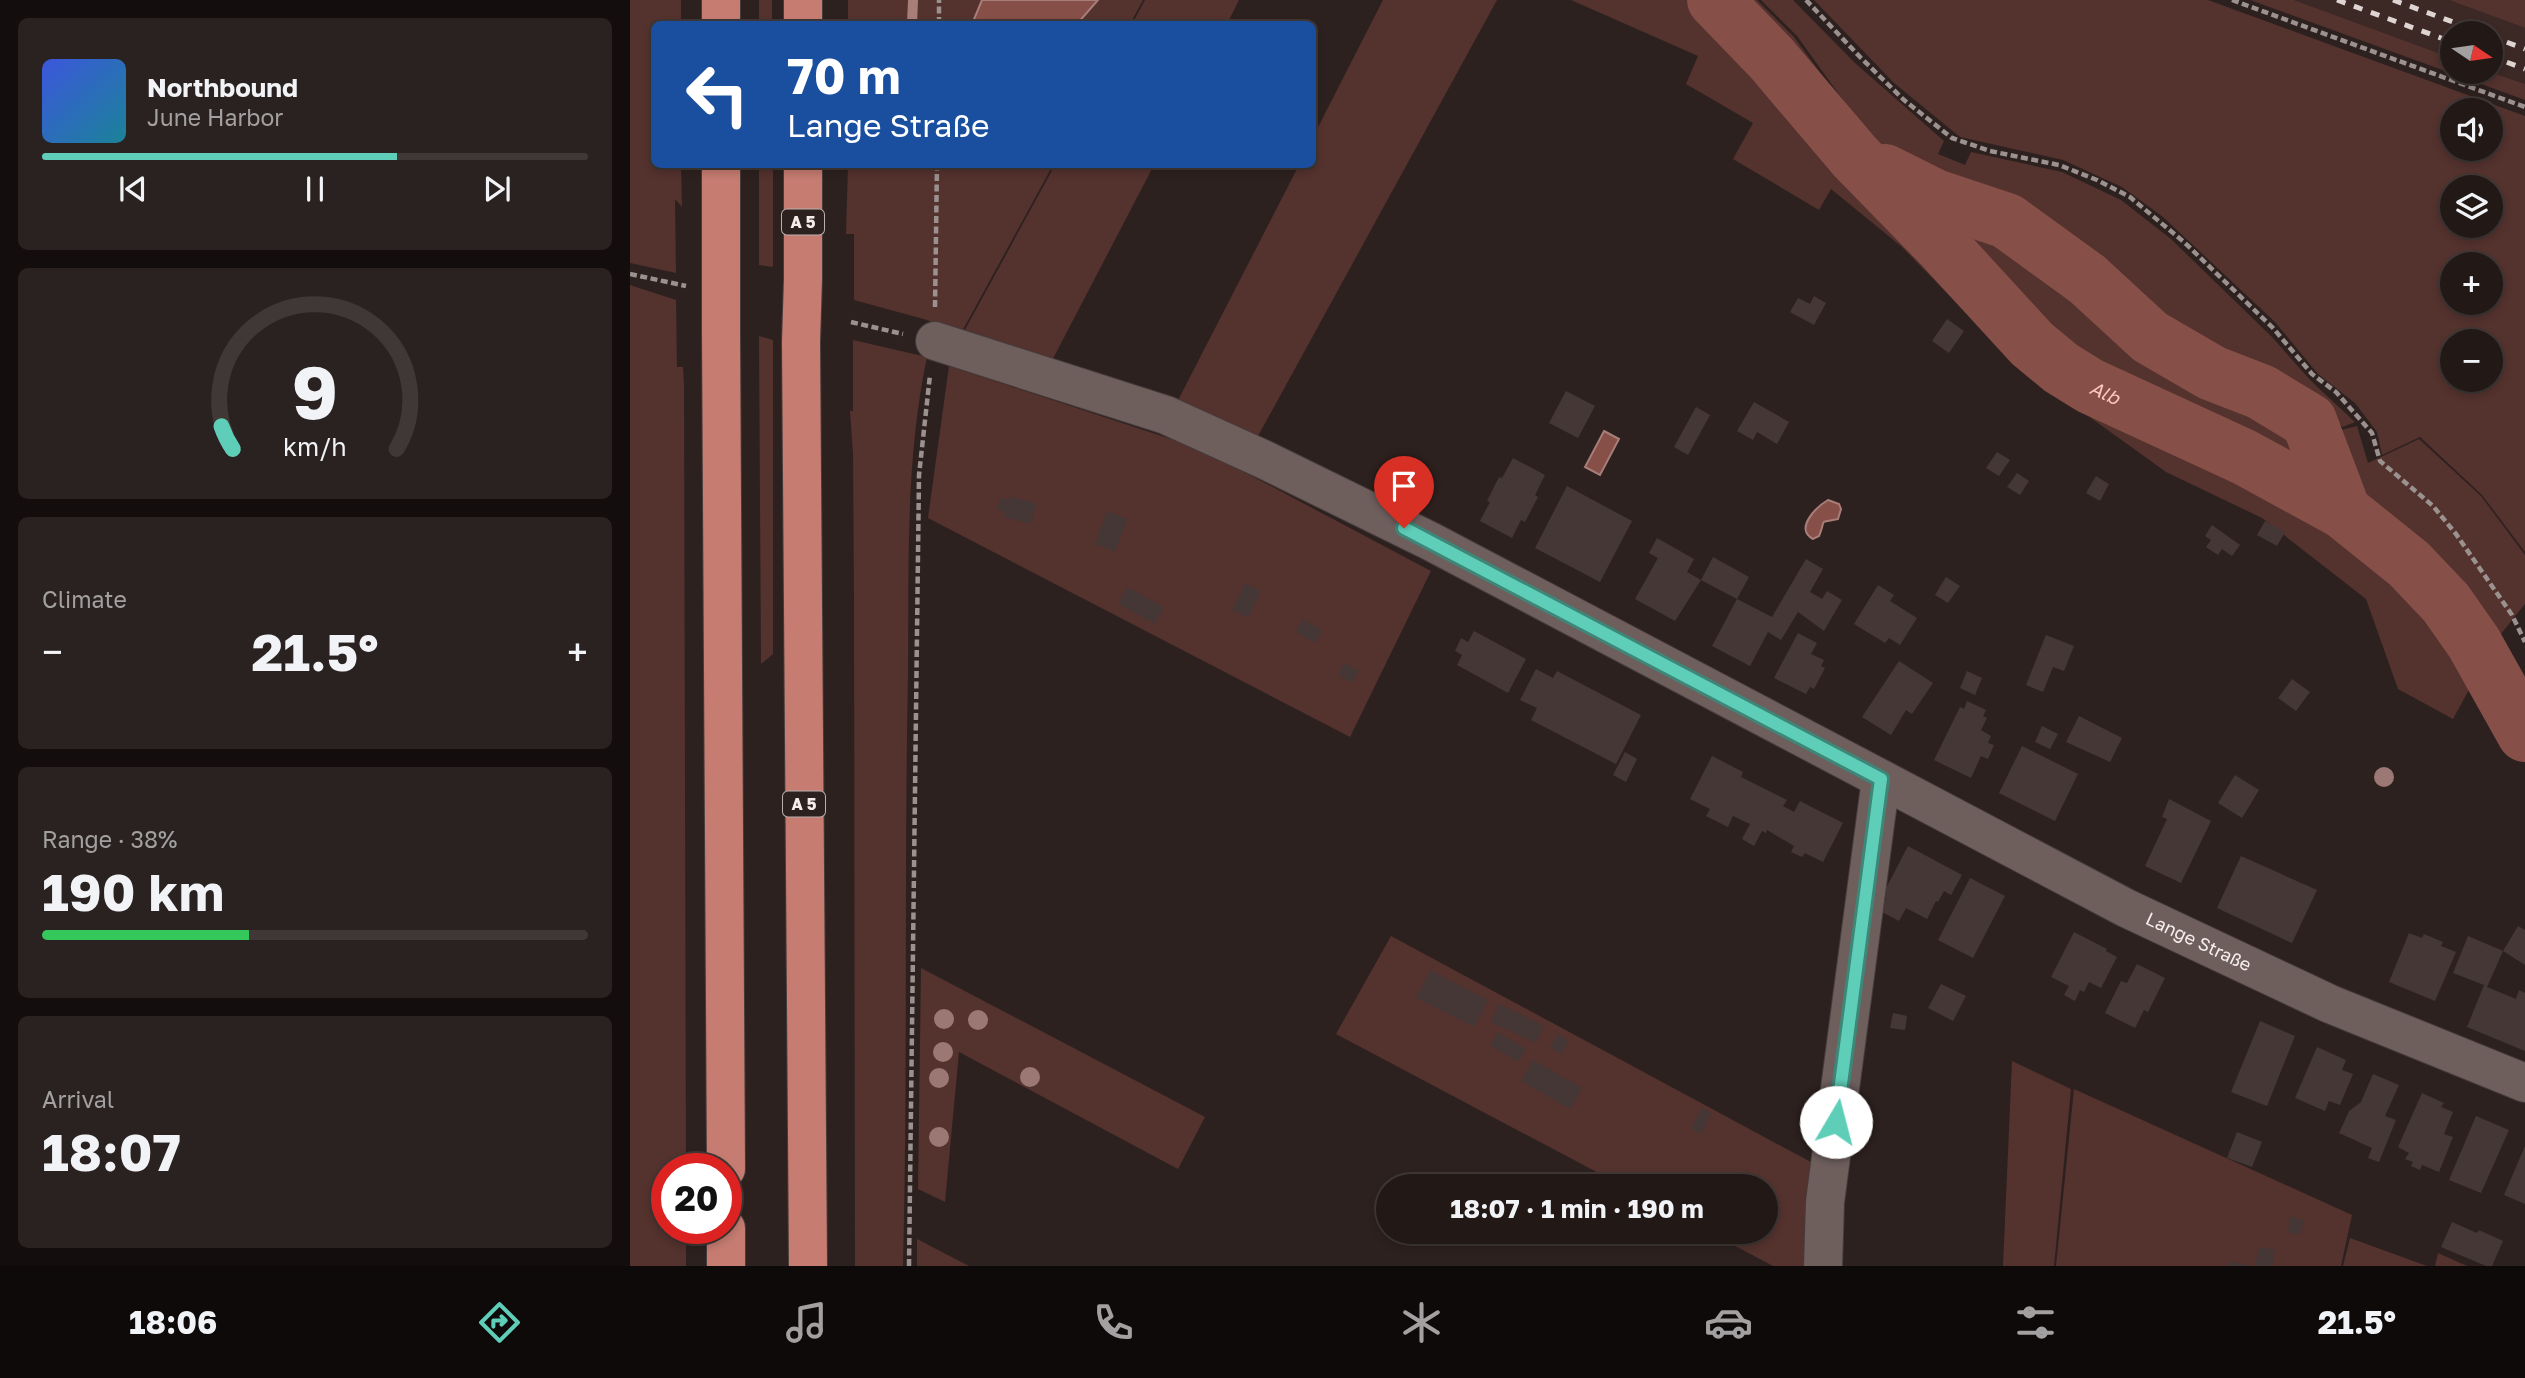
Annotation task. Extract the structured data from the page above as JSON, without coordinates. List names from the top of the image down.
{
  "streets": {
    "highway": ["A 5"],
    "street": ["Lange Straße"]
  },
  "water": ["Alb"],
  "north": "right",
  "page": {
    "map_buttons": ["+", "−"],
    "turn": ["70 m", "Lange Straße"],
    "song": ["Northbound", "June Harbor"],
    "tile": [
      "Climate",
      ["Range · 38%", "190 km"],
      ["Arrival", "18:07"]
    ],
    "heat": ["−", "21.5°", "+"],
    "limit": "20",
    "trip": "18:07 · 1 min · 190 m",
    "tabs": ["18:06", "21.5°"],
    "gauge": ["9", "km/h"]
  }
}
